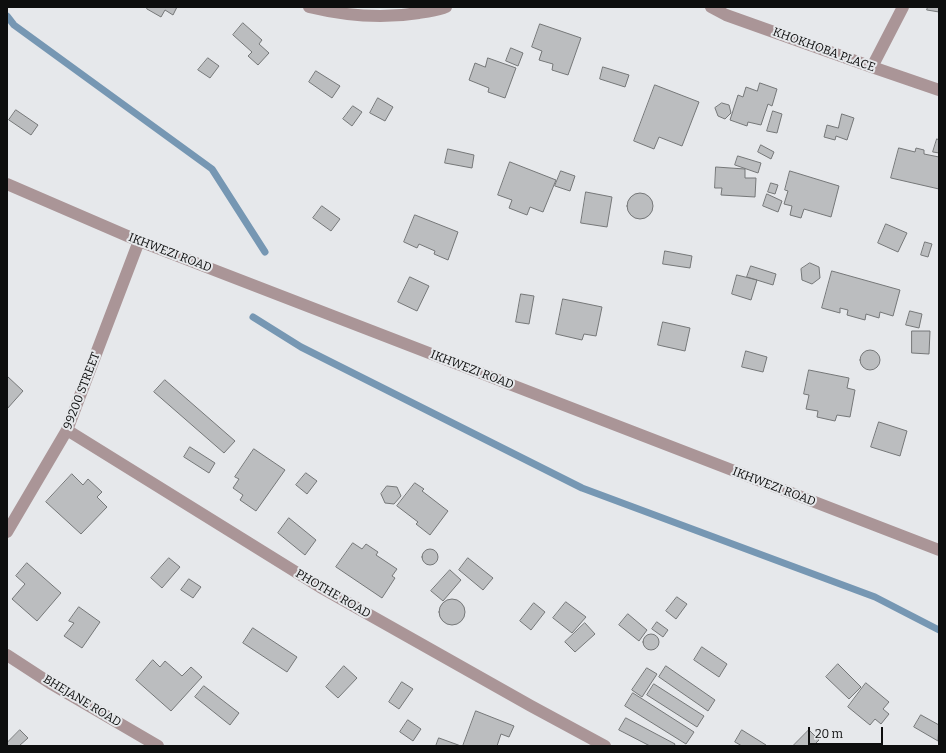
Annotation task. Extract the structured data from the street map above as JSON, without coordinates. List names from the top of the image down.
{
  "streets": {
    "street": [
      "KHOKHOBA PLACE",
      "IKHWEZI ROAD",
      "99200 STREET",
      "PHOTHE ROAD",
      "BHEJANE ROAD"
    ]
  },
  "crossings": [
    ["IKHWEZI ROAD", "99200 STREET"],
    ["99200 STREET", "PHOTHE ROAD"]
  ],
  "scale_bar": "20 m"
}
